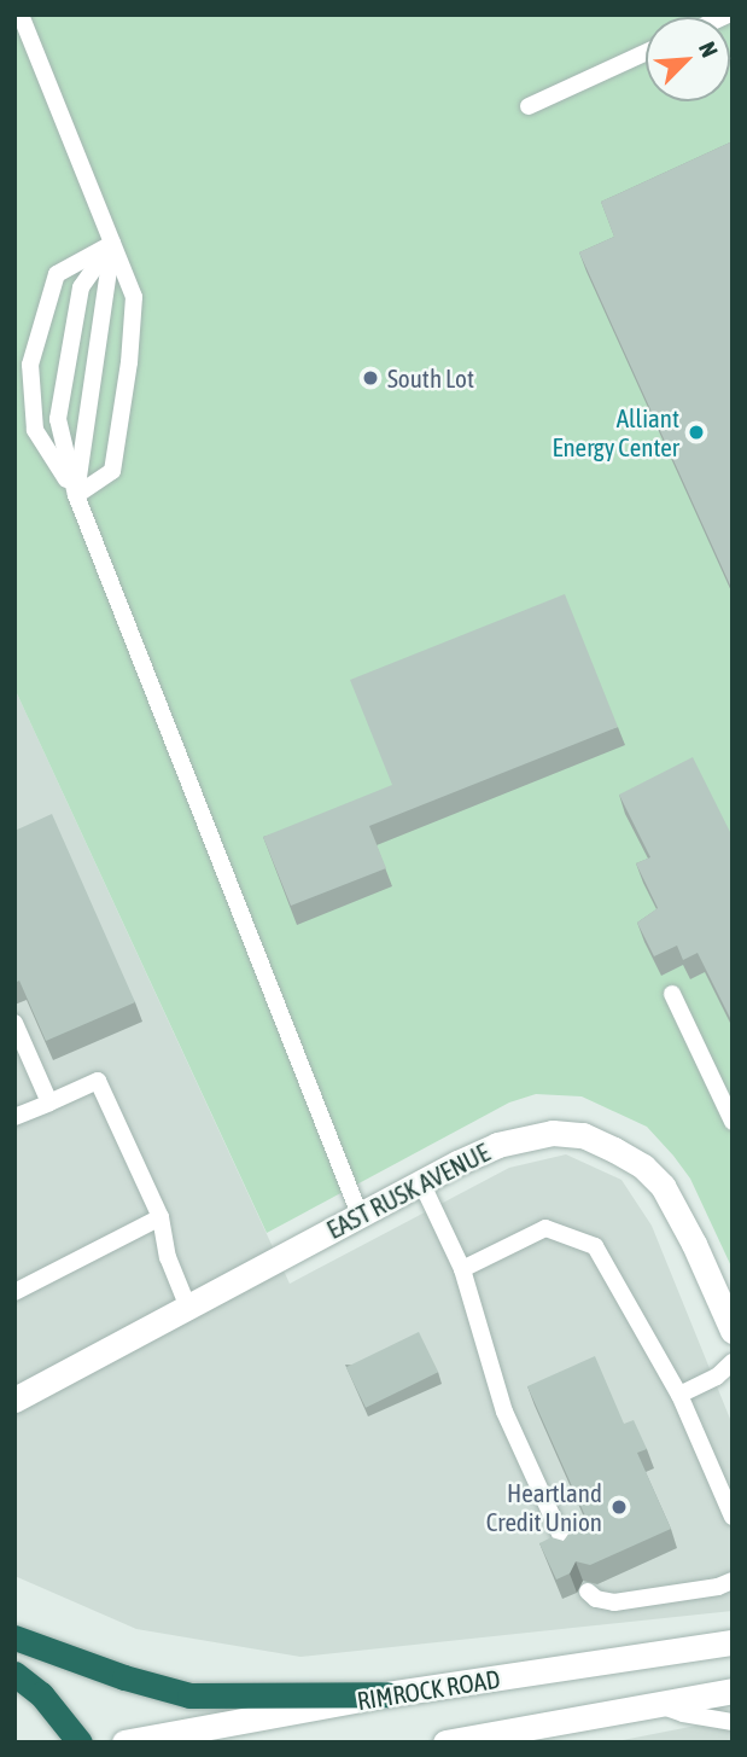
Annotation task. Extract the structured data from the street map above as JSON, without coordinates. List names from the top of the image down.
{
  "streets": {
    "main road": ["EAST RUSK AVENUE", "RIMROCK ROAD"]
  },
  "places": ["South Lot", "Alliant Energy Center", "Heartland Credit Union"],
  "north": "top right"
}
